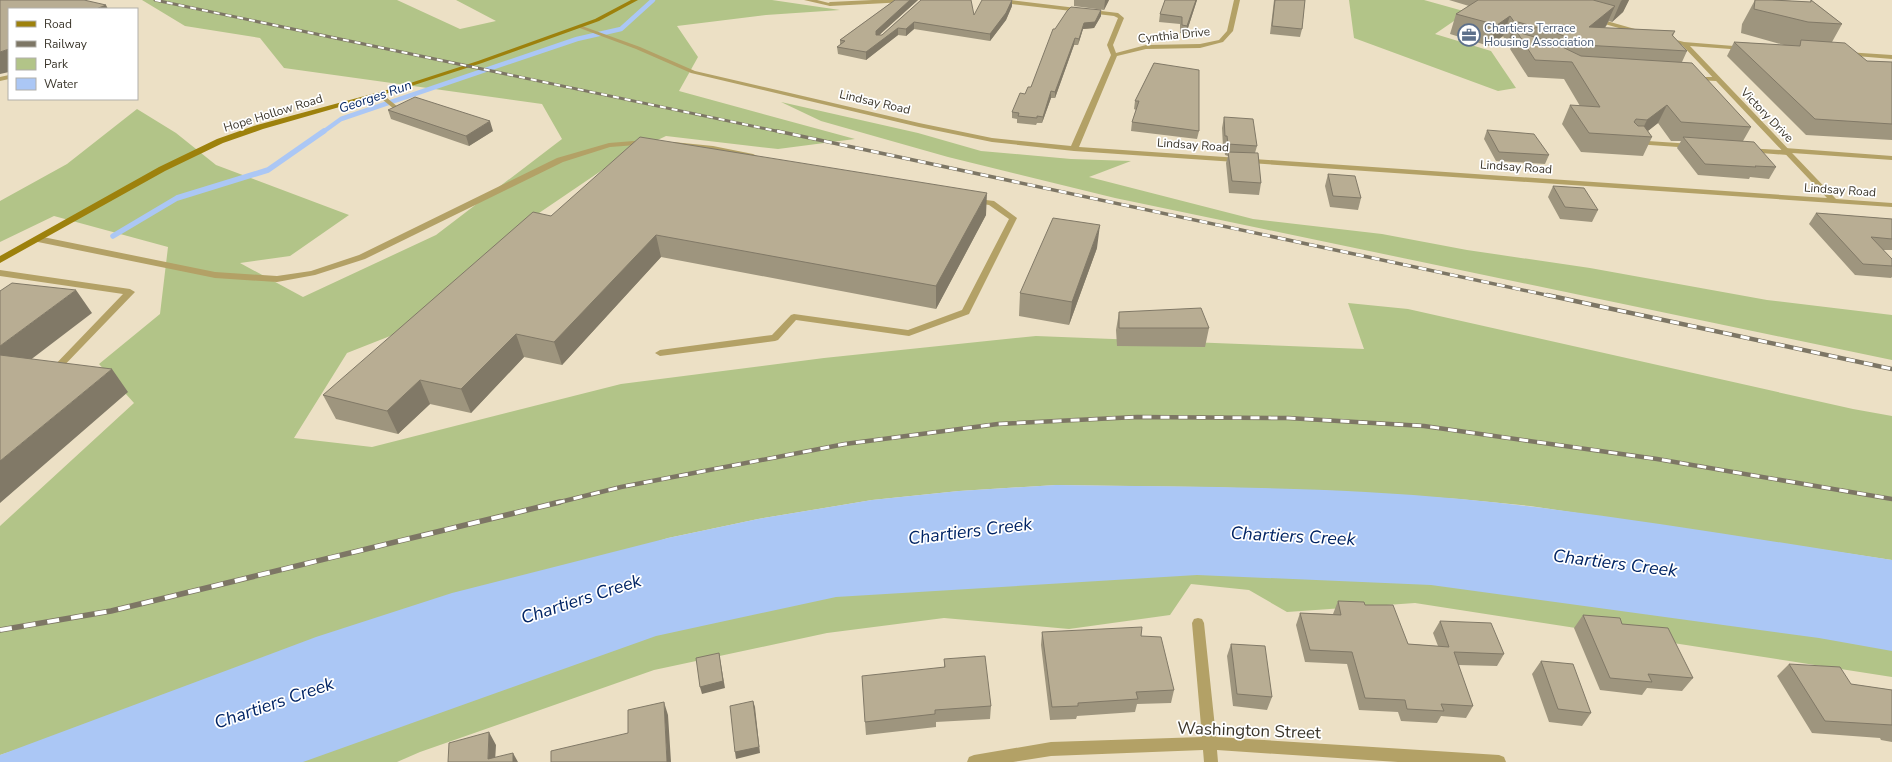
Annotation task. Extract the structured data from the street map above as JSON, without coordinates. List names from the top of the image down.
{
  "streets": {
    "main road": ["Hope Hollow Road"],
    "street": [
      "Cynthia Drive",
      "Lindsay Road",
      "Victory Drive",
      "Washington Street"
    ]
  },
  "crossings": [
    ["Lindsay Road", "Hope Hollow Road"],
    ["Lindsay Road", "Victory Drive"]
  ],
  "water": ["Georges Run", "Chartiers Creek"],
  "places": {
    "office": ["Chartiers Terrace Housing Association"]
  },
  "legend": [
    "Road",
    "Railway",
    "Park",
    "Water"
  ]
}
